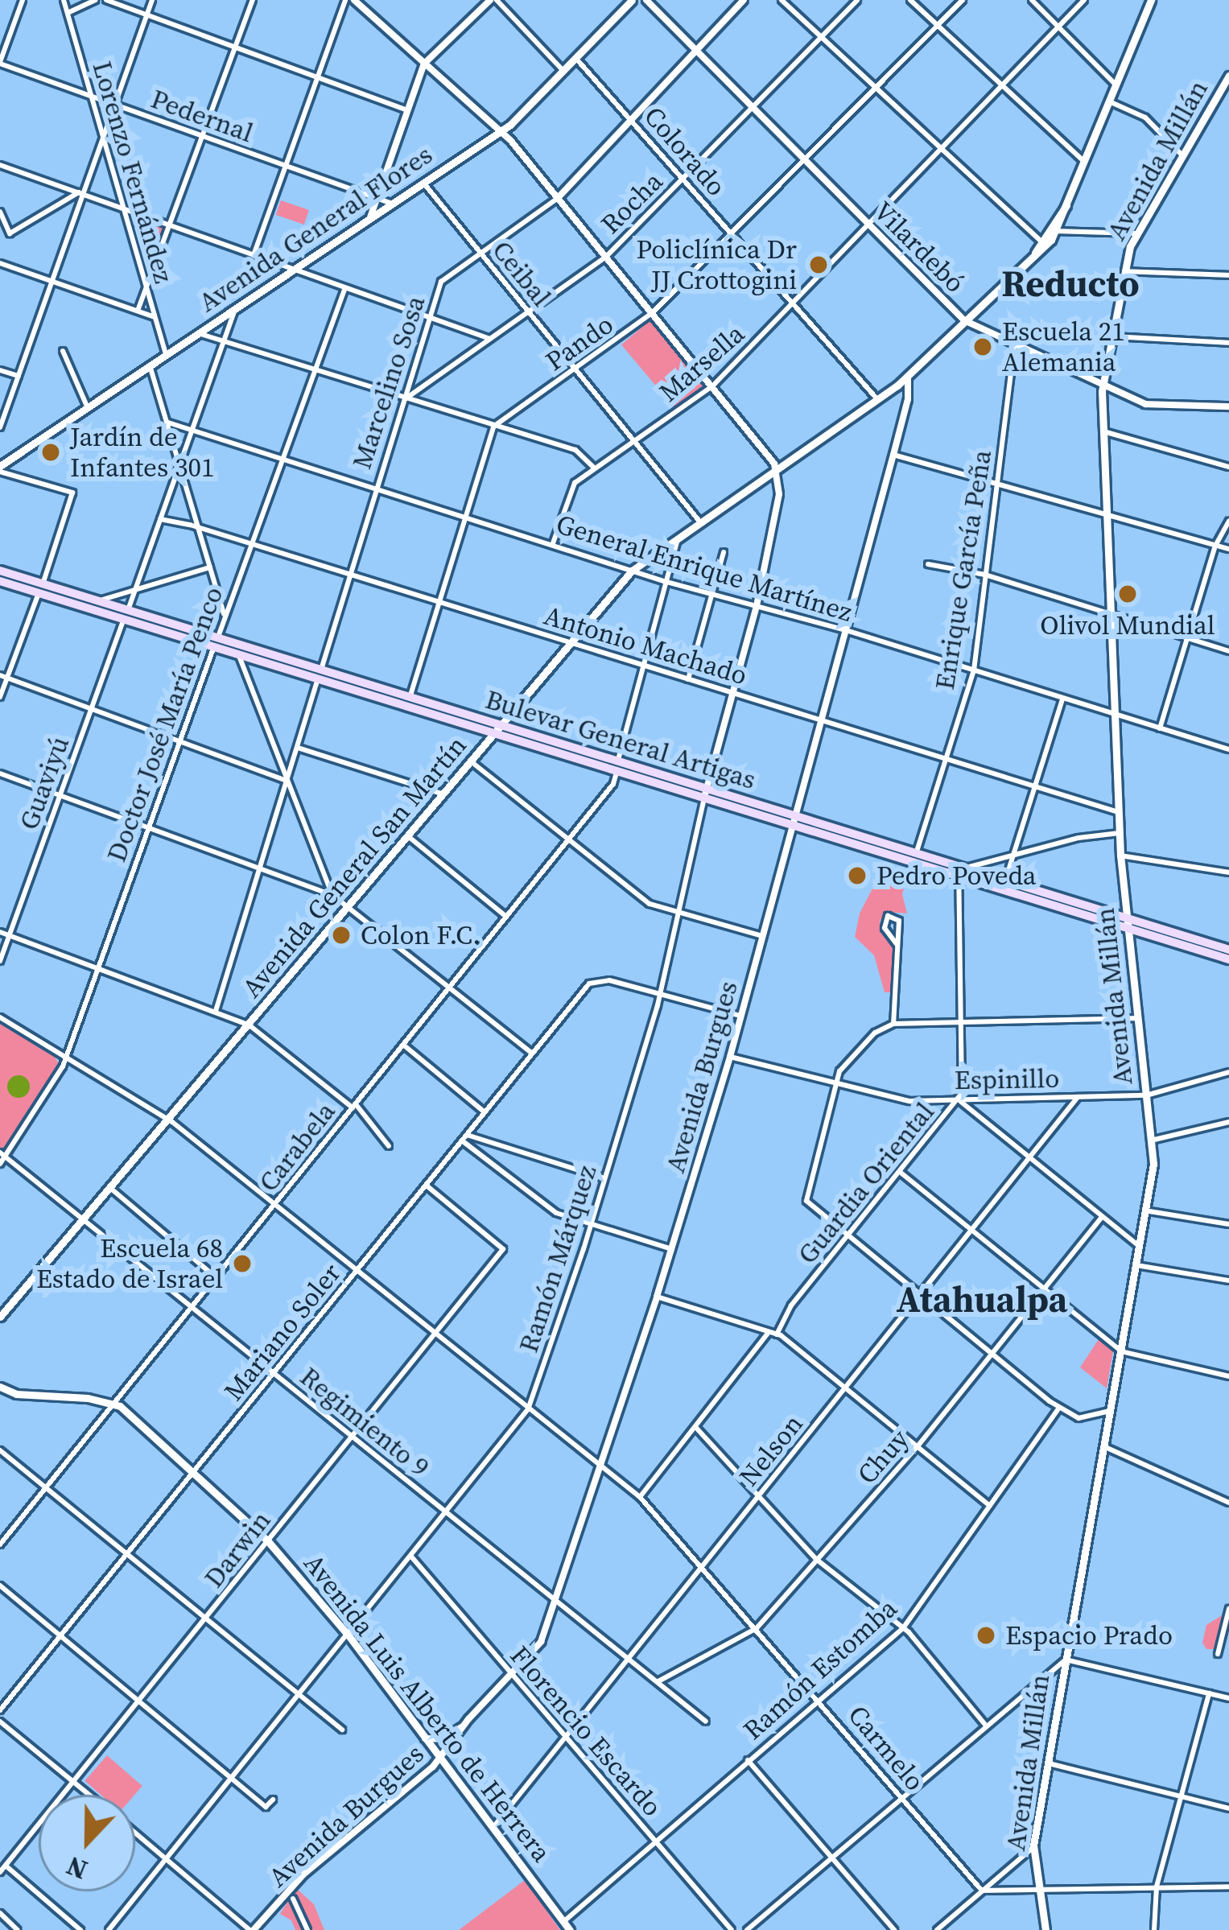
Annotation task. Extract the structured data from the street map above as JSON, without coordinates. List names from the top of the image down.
{
  "streets": {
    "main road": [
      "Avenida Millán",
      "Avenida General Flores",
      "Bulevar General Artigas",
      "Avenida General San Martín",
      "Avenida Luis Alberto de Herrera"
    ],
    "street": [
      "Pedernal",
      "Colorado",
      "Lorenzo Fernández",
      "Rocha",
      "Vilardebó",
      "Ceibal",
      "Pando",
      "Marsella",
      "Marcelino Sosa",
      "General Enrique Martínez",
      "Enrique García Peña",
      "Antonio Machado",
      "Doctor José María Penco",
      "Guaviyú",
      "Avenida Burgues",
      "Espinillo",
      "Carabela",
      "Guardia Oriental",
      "Ramón Márquez",
      "Mariano Soler",
      "Regimiento 9",
      "Nelson",
      "Chuy",
      "Darwin",
      "Ramón Estomba",
      "Florencio Escardo",
      "Carmelo"
    ]
  },
  "crossings": [
    ["Pedernal", "Lorenzo Fernández"],
    ["Pedernal", "Avenida General Flores"],
    ["Colorado", "Rocha"],
    ["Colorado", "Avenida General Flores"],
    ["Colorado", "Pando"],
    ["Colorado", "Marsella"],
    ["Colorado", "Marcelino Sosa"],
    ["Colorado", "Avenida General San Martín"],
    ["Avenida Millán", "Vilardebó"],
    ["Avenida Millán", "General Enrique Martínez"],
    ["Avenida Millán", "Antonio Machado"],
    ["Avenida Millán", "Bulevar General Artigas"],
    ["Avenida Millán", "Espinillo"],
    ["Lorenzo Fernández", "Avenida General Flores"],
    ["Rocha", "Vilardebó"],
    ["Rocha", "Ceibal"],
    ["Rocha", "Marcelino Sosa"],
    ["Avenida General Flores", "Ceibal"],
    ["Avenida General Flores", "Guaviyú"],
    ["Vilardebó", "Pando"],
    ["Vilardebó", "Marsella"],
    ["Vilardebó", "Marcelino Sosa"],
    ["Vilardebó", "Enrique García Peña"],
    ["Vilardebó", "Avenida General San Martín"],
    ["Ceibal", "Pando"],
    ["Ceibal", "Marsella"],
    ["Ceibal", "Marcelino Sosa"],
    ["Ceibal", "Avenida General San Martín"],
    ["Marsella", "General Enrique Martínez"],
    ["Marcelino Sosa", "General Enrique Martínez"],
    ["Marcelino Sosa", "Antonio Machado"],
    ["Marcelino Sosa", "Bulevar General Artigas"],
    ["General Enrique Martínez", "Enrique García Peña"],
    ["General Enrique Martínez", "Doctor José María Penco"],
    ["General Enrique Martínez", "Guaviyú"],
    ["General Enrique Martínez", "Avenida General San Martín"],
    ["General Enrique Martínez", "Avenida Burgues"],
    ["General Enrique Martínez", "Carabela"],
    ["General Enrique Martínez", "Ramón Márquez"],
    ["Enrique García Peña", "Antonio Machado"],
    ["Enrique García Peña", "Bulevar General Artigas"],
    ["Antonio Machado", "Doctor José María Penco"],
    ["Antonio Machado", "Guaviyú"],
    ["Antonio Machado", "Avenida General San Martín"],
    ["Antonio Machado", "Avenida Burgues"],
    ["Antonio Machado", "Carabela"],
    ["Antonio Machado", "Ramón Márquez"],
    ["Doctor José María Penco", "Bulevar General Artigas"],
    ["Doctor José María Penco", "Regimiento 9"],
    ["Doctor José María Penco", "Carmelo"],
    ["Bulevar General Artigas", "Guaviyú"],
    ["Bulevar General Artigas", "Avenida General San Martín"],
    ["Bulevar General Artigas", "Avenida Burgues"],
    ["Bulevar General Artigas", "Carabela"],
    ["Bulevar General Artigas", "Guardia Oriental"],
    ["Bulevar General Artigas", "Ramón Márquez"],
    ["Avenida General San Martín", "Avenida Burgues"],
    ["Avenida General San Martín", "Carabela"],
    ["Avenida General San Martín", "Ramón Márquez"],
    ["Avenida General San Martín", "Regimiento 9"],
    ["Avenida General San Martín", "Carmelo"],
    ["Avenida Burgues", "Espinillo"],
    ["Avenida Burgues", "Regimiento 9"],
    ["Avenida Burgues", "Avenida Luis Alberto de Herrera"],
    ["Avenida Burgues", "Florencio Escardo"],
    ["Avenida Burgues", "Carmelo"],
    ["Espinillo", "Guardia Oriental"],
    ["Espinillo", "Nelson"],
    ["Carabela", "Regimiento 9"],
    ["Carabela", "Avenida Luis Alberto de Herrera"],
    ["Carabela", "Carmelo"],
    ["Ramón Márquez", "Mariano Soler"],
    ["Ramón Márquez", "Regimiento 9"],
    ["Ramón Márquez", "Avenida Luis Alberto de Herrera"],
    ["Ramón Márquez", "Florencio Escardo"],
    ["Ramón Márquez", "Carmelo"],
    ["Mariano Soler", "Regimiento 9"],
    ["Mariano Soler", "Darwin"],
    ["Mariano Soler", "Avenida Luis Alberto de Herrera"],
    ["Mariano Soler", "Carmelo"],
    ["Regimiento 9", "Nelson"],
    ["Regimiento 9", "Chuy"],
    ["Regimiento 9", "Darwin"],
    ["Nelson", "Avenida Luis Alberto de Herrera"],
    ["Nelson", "Florencio Escardo"],
    ["Nelson", "Carmelo"],
    ["Chuy", "Carmelo"],
    ["Darwin", "Avenida Luis Alberto de Herrera"],
    ["Darwin", "Carmelo"],
    ["Ramón Estomba", "Avenida Luis Alberto de Herrera"],
    ["Ramón Estomba", "Florencio Escardo"],
    ["Ramón Estomba", "Carmelo"]
  ],
  "districts": ["Reducto", "Atahualpa"],
  "places": [
    "Policlínica Dr JJ Crottogini",
    "Escuela 21 Alemania",
    "Jardín de Infantes 301",
    "Olivol Mundial",
    "Pedro Poveda",
    "Colon F.C.",
    "Escuela 68 Estado de Israel",
    "Espacio Prado"
  ],
  "north": "bottom"
}
